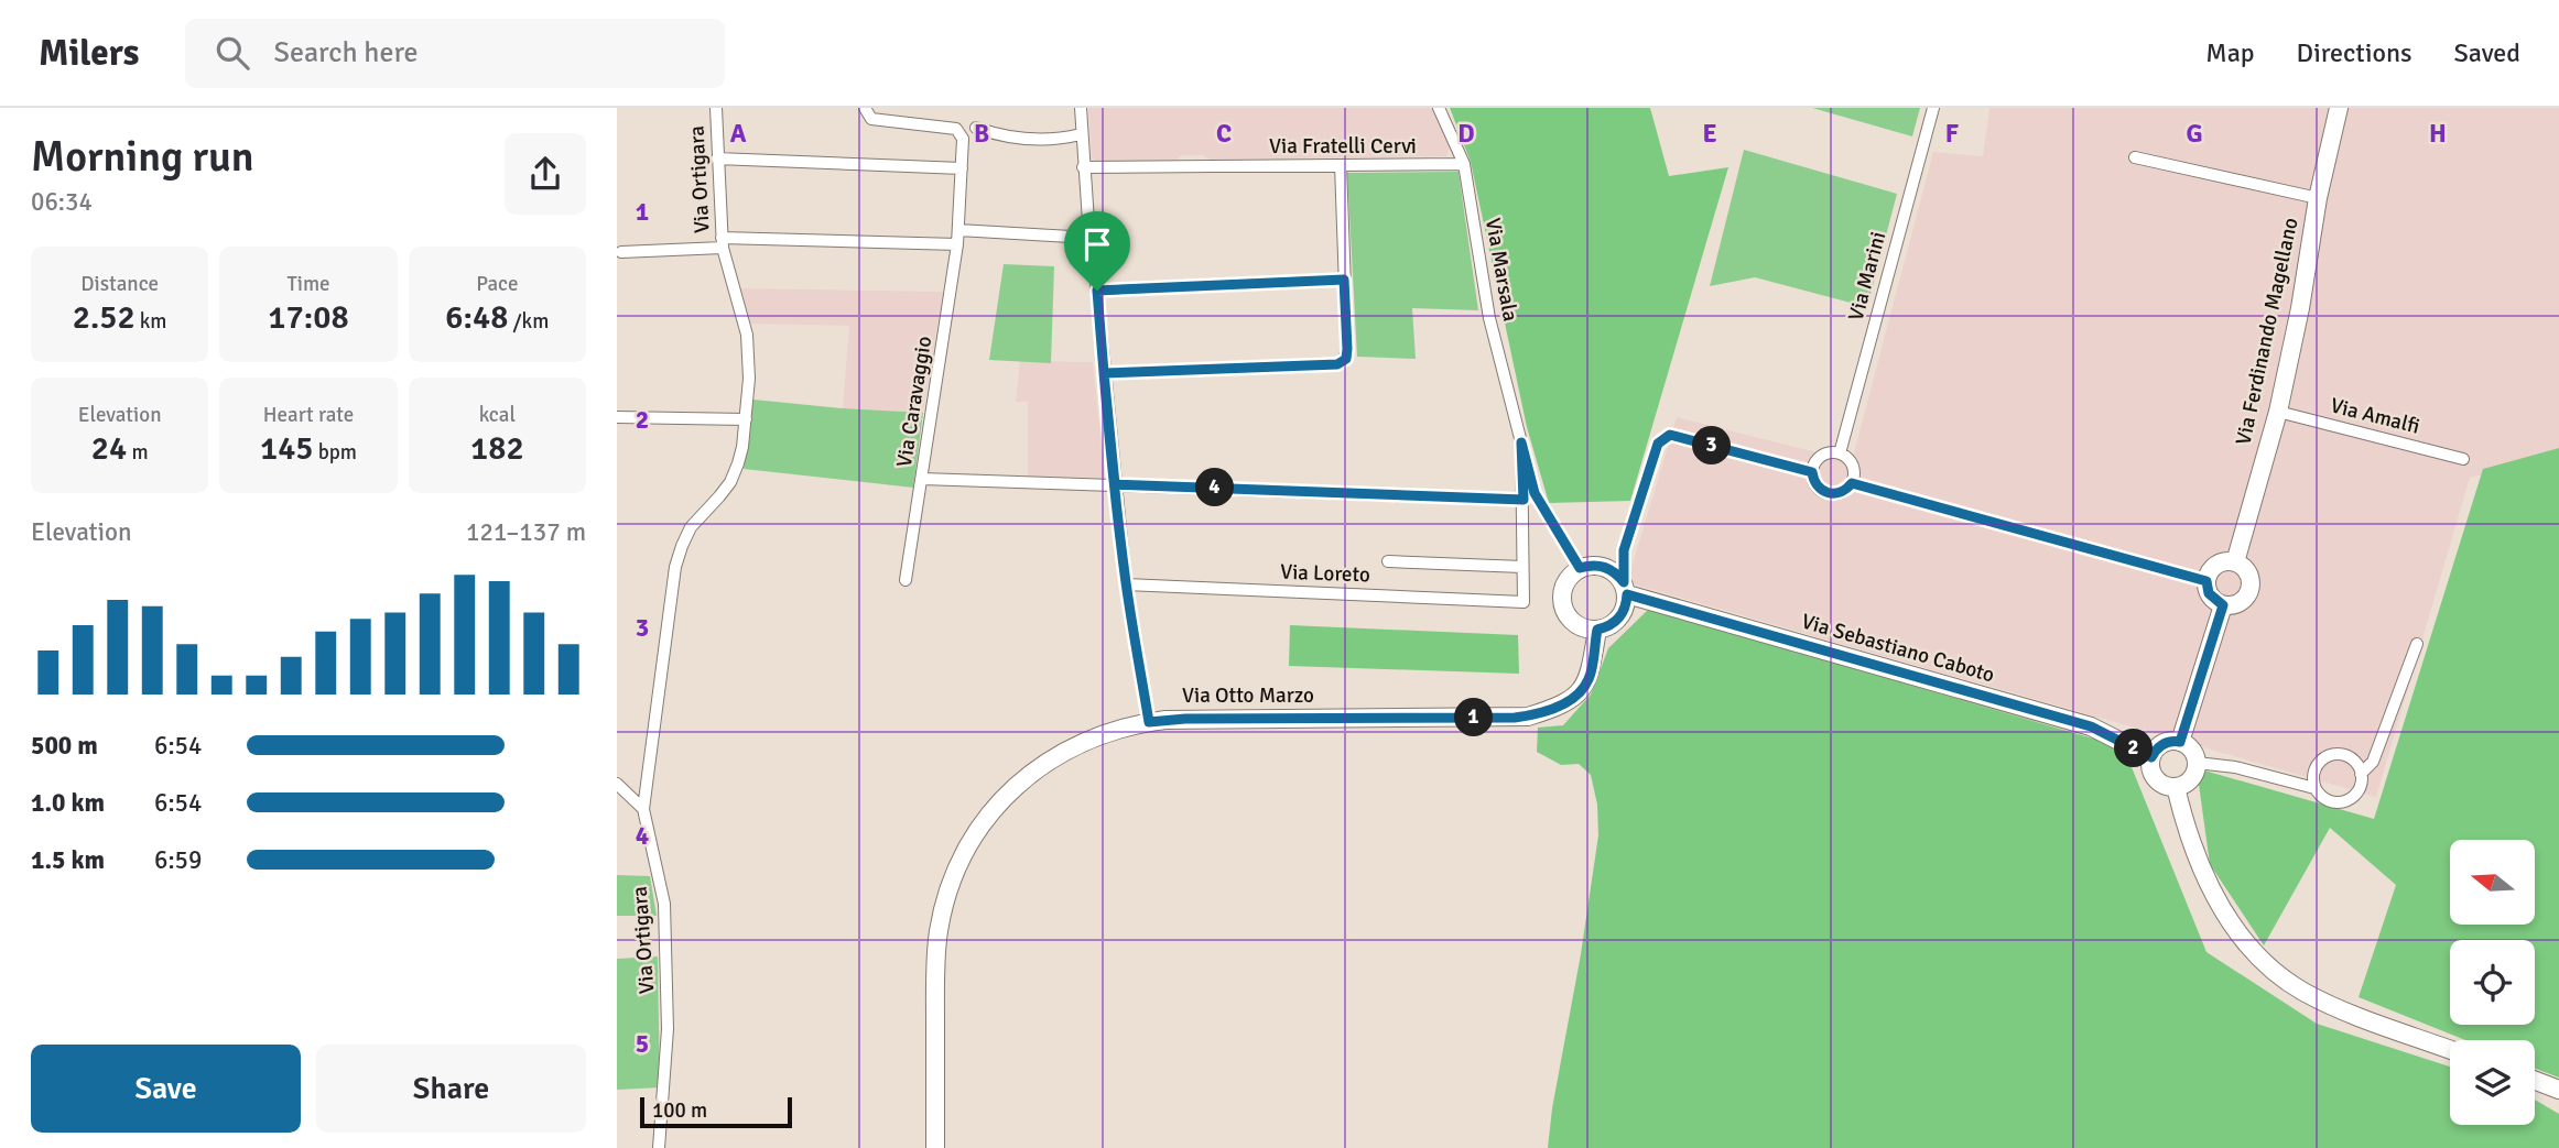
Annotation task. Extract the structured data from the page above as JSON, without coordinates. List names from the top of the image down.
{
  "streets": {
    "street": [
      "Via Fratelli Cervi",
      "Via Ortigara",
      "Via Marsala",
      "Via Marini",
      "Via Ferdinando Magellano",
      "Via Caravaggio",
      "Via Amalfi",
      "Via Loreto",
      "Via Sebastiano Caboto",
      "Via Otto Marzo"
    ]
  },
  "crossings": [
    ["Via Fratelli Cervi", "Via Marsala"],
    ["Via Marsala", "Via Loreto"],
    ["Via Marsala", "Via Sebastiano Caboto"],
    ["Via Marsala", "Via Otto Marzo"],
    ["Via Ferdinando Magellano", "Via Amalfi"],
    ["Via Sebastiano Caboto", "Via Otto Marzo"]
  ],
  "scale_bar": "100 m",
  "north": "left",
  "page": {
    "header": "Milers",
    "search": "Search here",
    "nav": ["Map", "Directions", "Saved"],
    "heading": ["Morning run", "06:34"],
    "stats": [
      ["Distance", "2.52 km"],
      ["Time", "17:08"],
      ["Pace", "6:48 /km"],
      ["Elevation", "24 m"],
      ["Heart rate", "145 bpm"],
      ["kcal", "182"]
    ],
    "pins": [
      "3",
      "4",
      "1",
      "2"
    ],
    "chart": ["Elevation", "121–137 m"],
    "list": [
      {
        "name": "500 m",
        "note": "6:54"
      },
      {
        "name": "1.0 km",
        "note": "6:54"
      },
      {
        "name": "1.5 km",
        "note": "6:59"
      }
    ],
    "buttons": ["Save", "Share"],
    "scale": "100 m"
  },
  "grid": {
    "columns": [
      "A",
      "B",
      "C",
      "D",
      "E",
      "F",
      "G",
      "H"
    ],
    "rows": [
      "1",
      "2",
      "3",
      "4",
      "5"
    ]
  }
}
